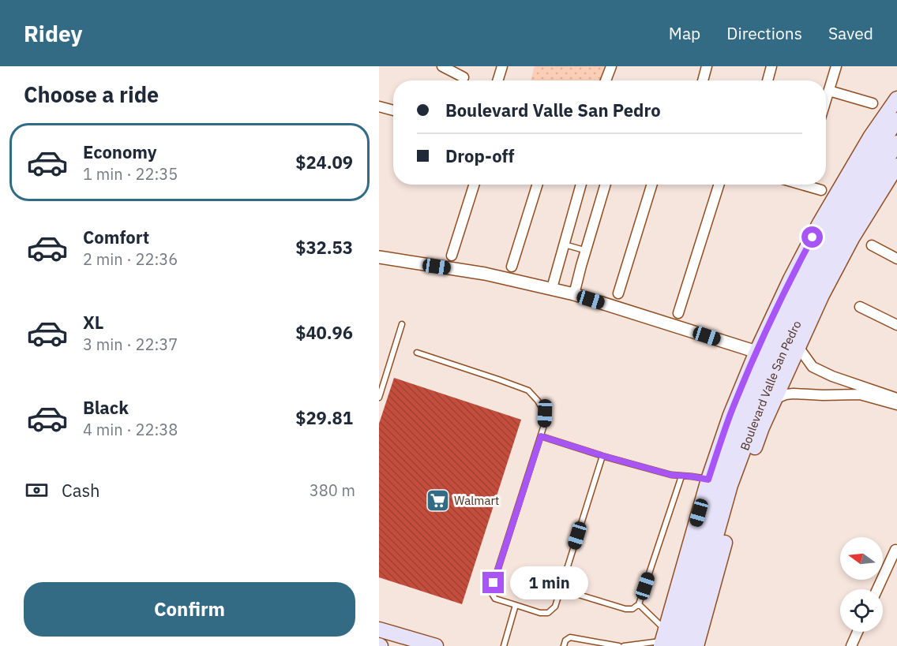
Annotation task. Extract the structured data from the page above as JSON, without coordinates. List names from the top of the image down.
{
  "streets": {
    "main road": ["Boulevard Valle San Pedro"]
  },
  "places": {
    "supermarket": ["Walmart"]
  },
  "north": "left",
  "page": {
    "header": "Ridey",
    "nav": ["Map", "Directions", "Saved"],
    "heading": "Choose a ride",
    "banner": ["Boulevard Valle San Pedro", "Drop-off"],
    "list": [
      {
        "name": "Economy",
        "note": "1 min · 22:35",
        "value": "$24.09"
      },
      {
        "name": "Comfort",
        "note": "2 min · 22:36",
        "value": "$32.53"
      },
      {
        "name": "XL",
        "note": "3 min · 22:37",
        "value": "$40.96"
      },
      {
        "name": "Black",
        "note": "4 min · 22:38",
        "value": "$29.81"
      }
    ],
    "pay": ["Cash", "380 m"],
    "bubble": "1 min",
    "buttons": "Confirm"
  }
}
